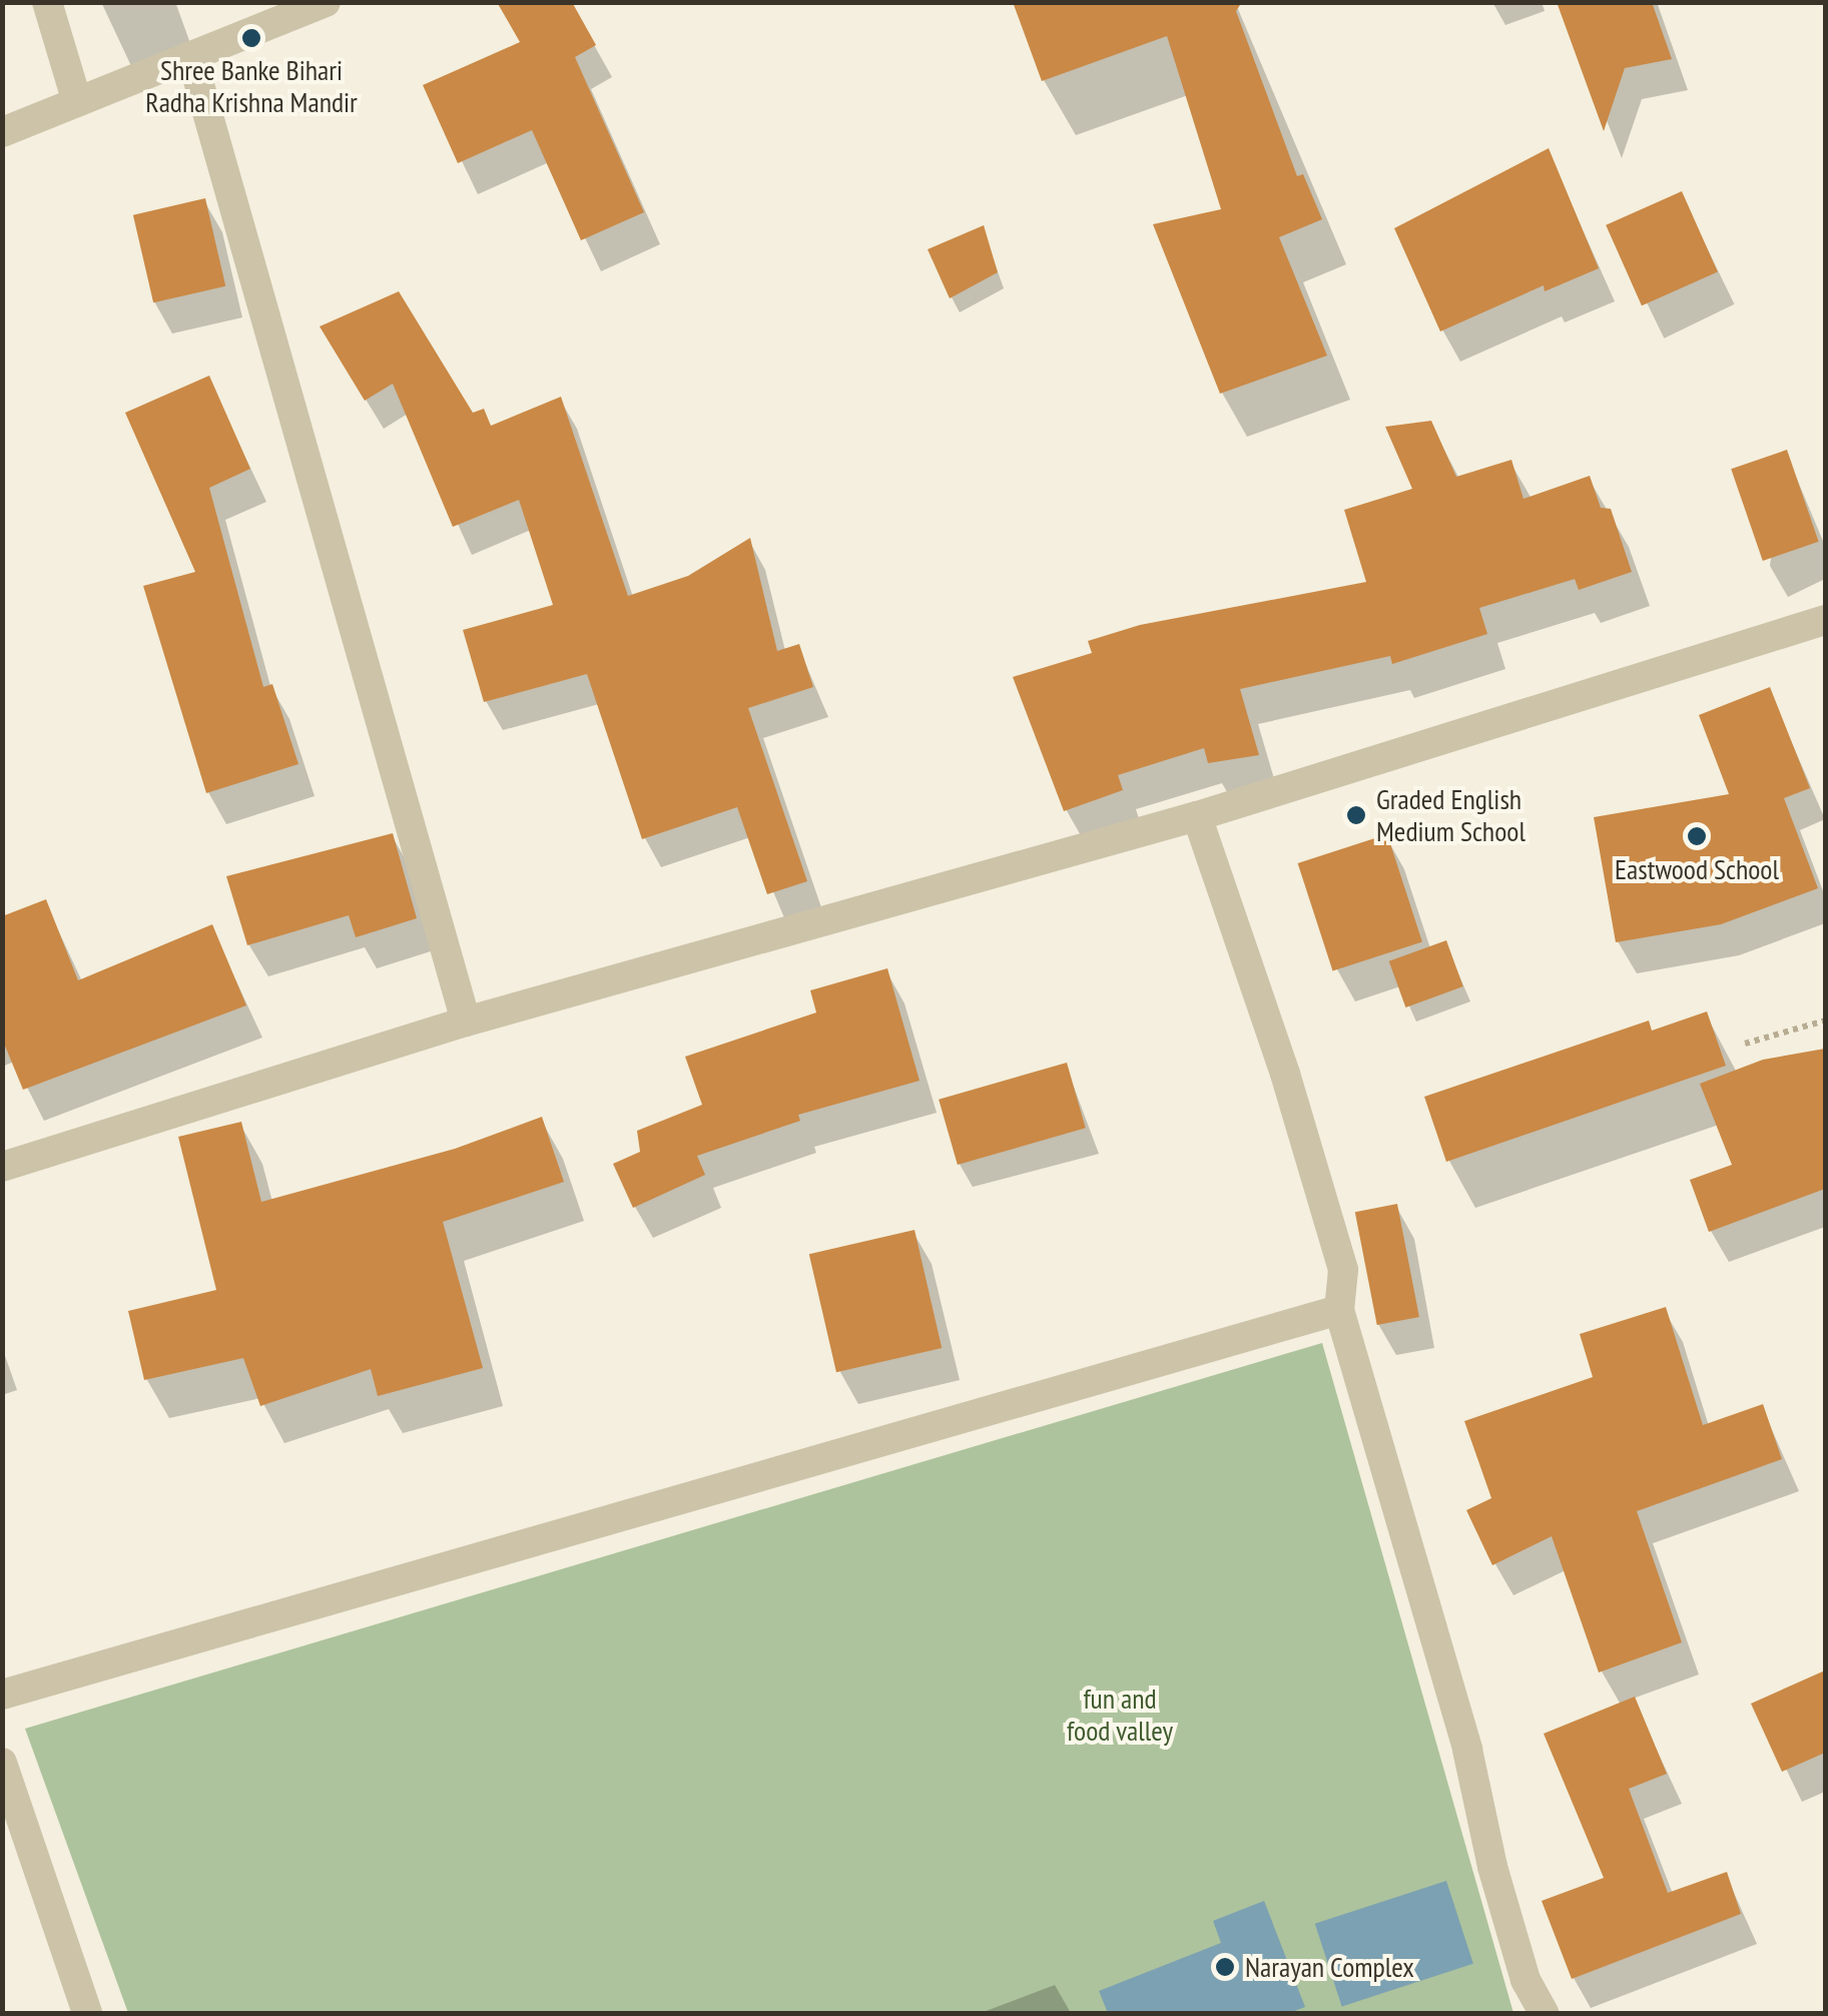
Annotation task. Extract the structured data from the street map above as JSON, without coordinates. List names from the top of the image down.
{
  "parks": ["fun and food valley"],
  "places": [
    "Shree Banke Bihari Radha Krishna Mandir",
    "Graded English Medium School",
    "Eastwood School",
    "Narayan Complex"
  ]
}
